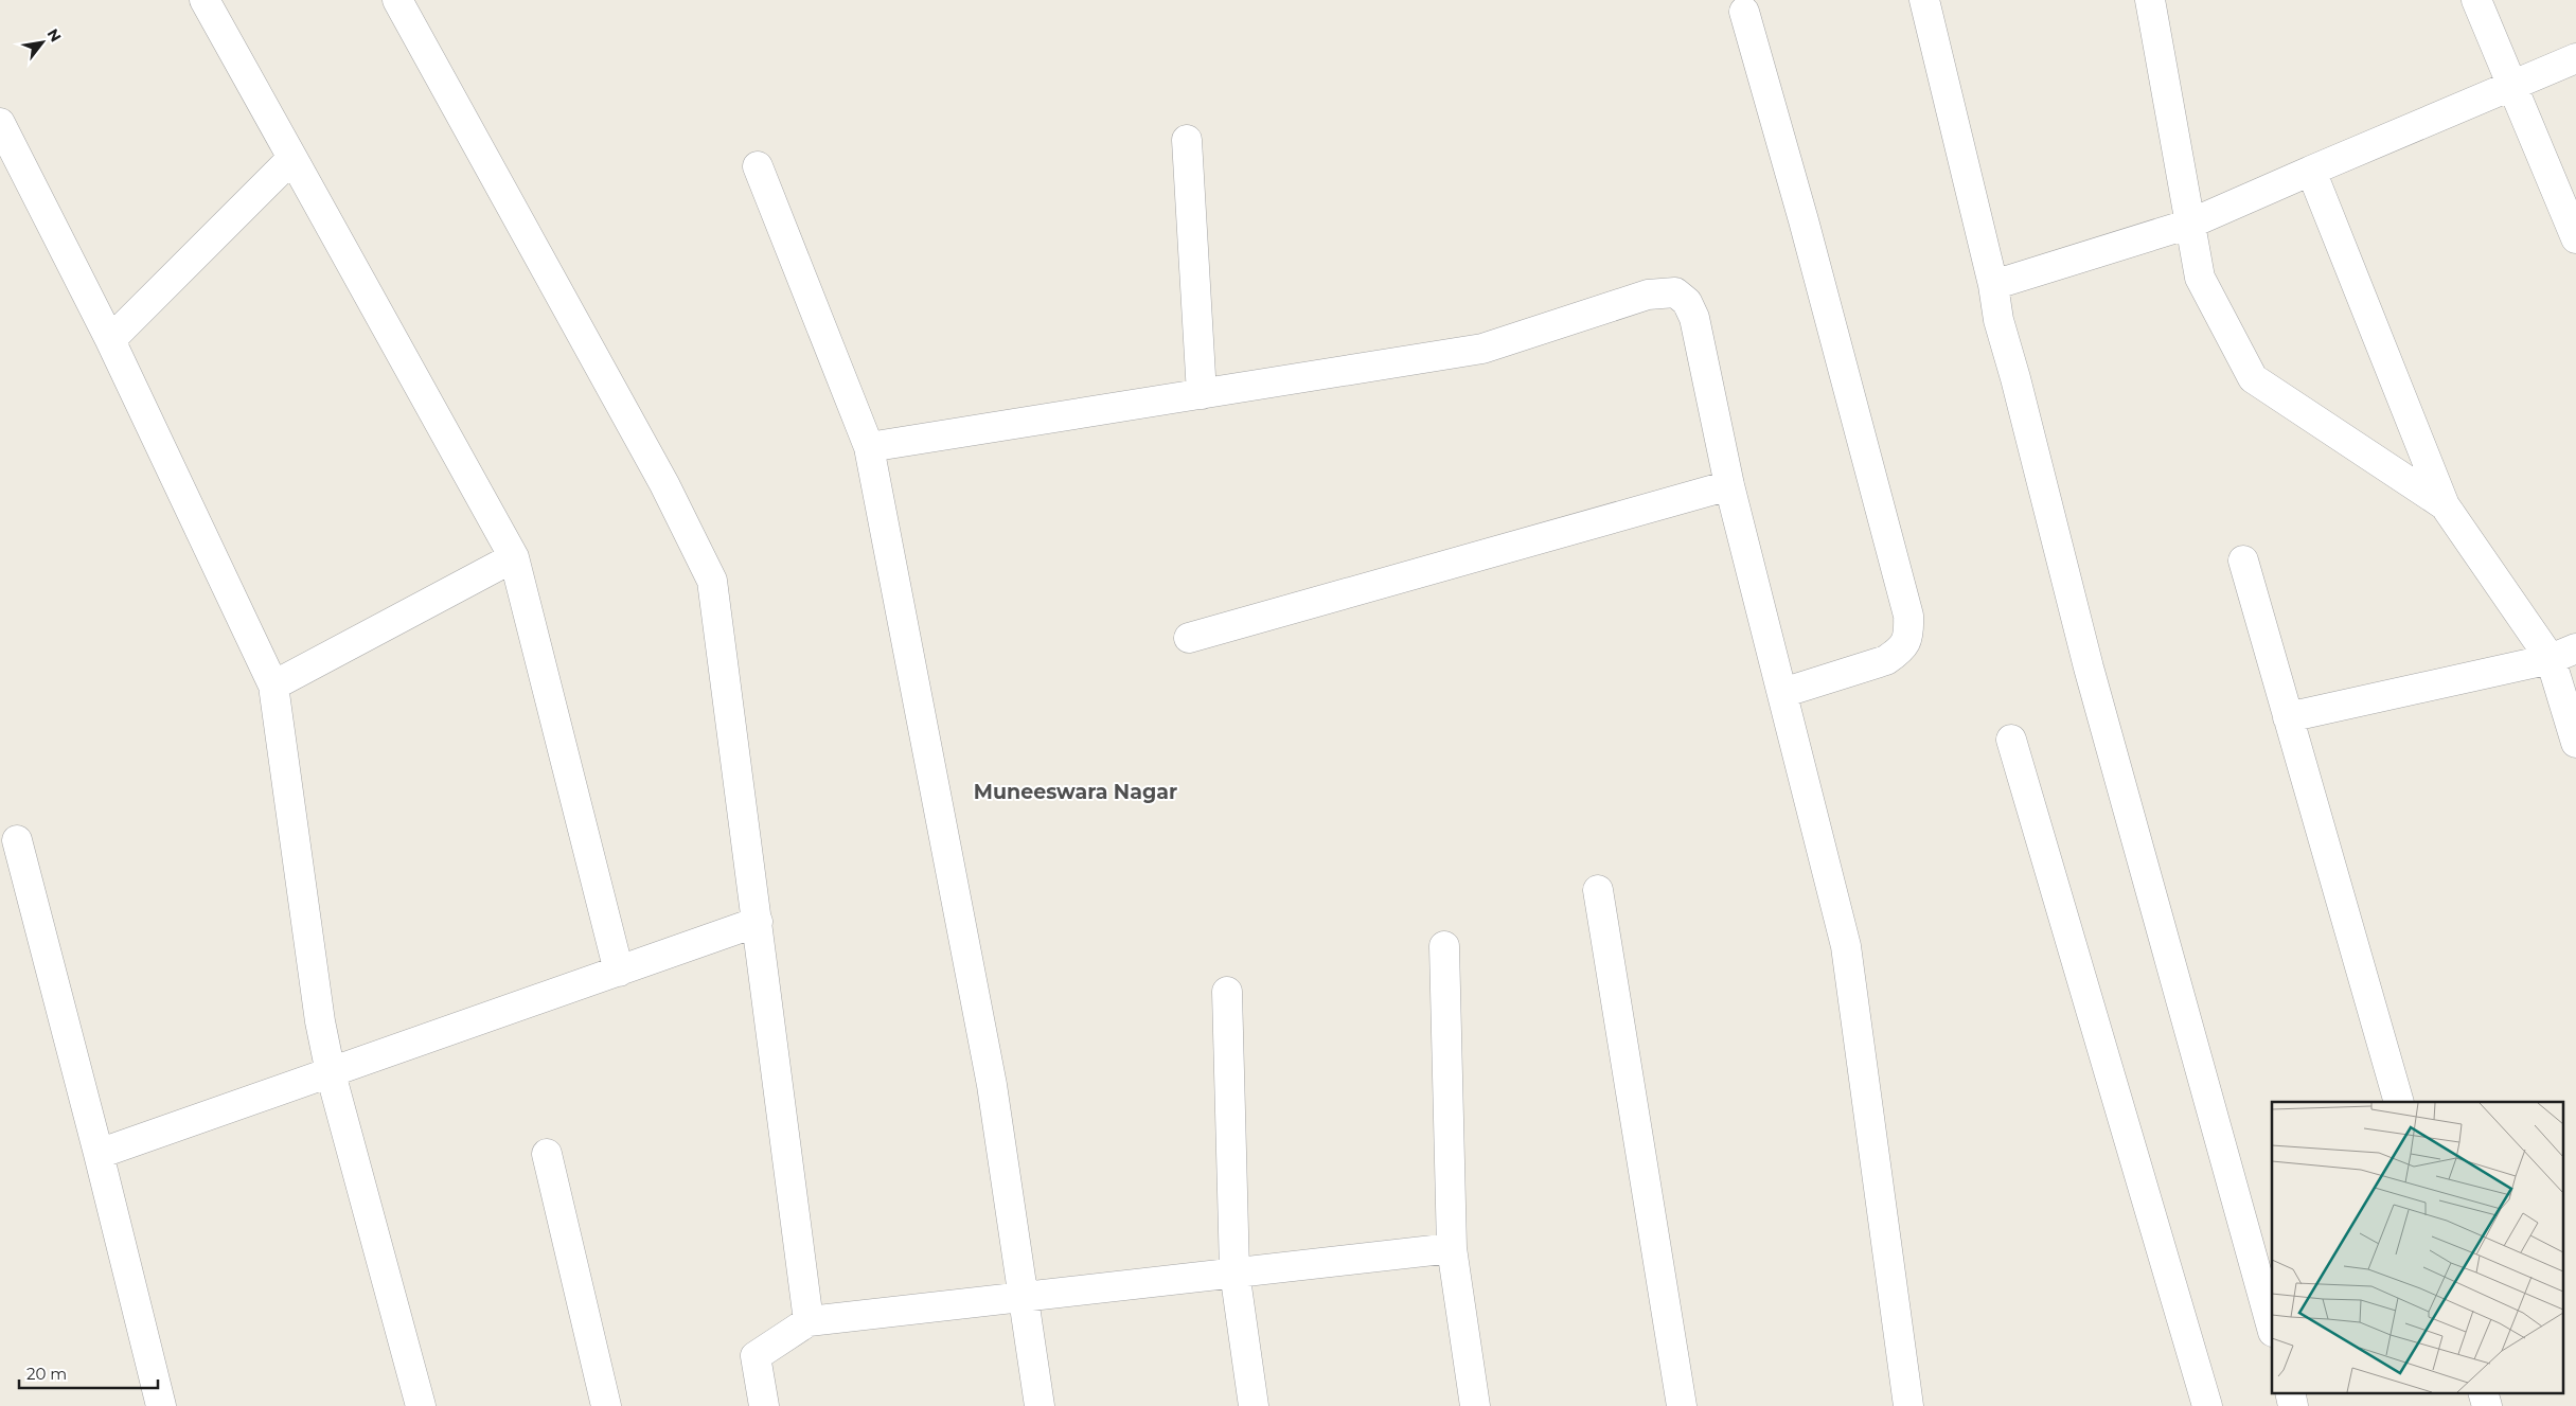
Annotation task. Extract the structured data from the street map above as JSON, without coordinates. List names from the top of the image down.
{
  "districts": ["Muneeswara Nagar"],
  "scale_bar": "20 m",
  "north": "top right"
}
